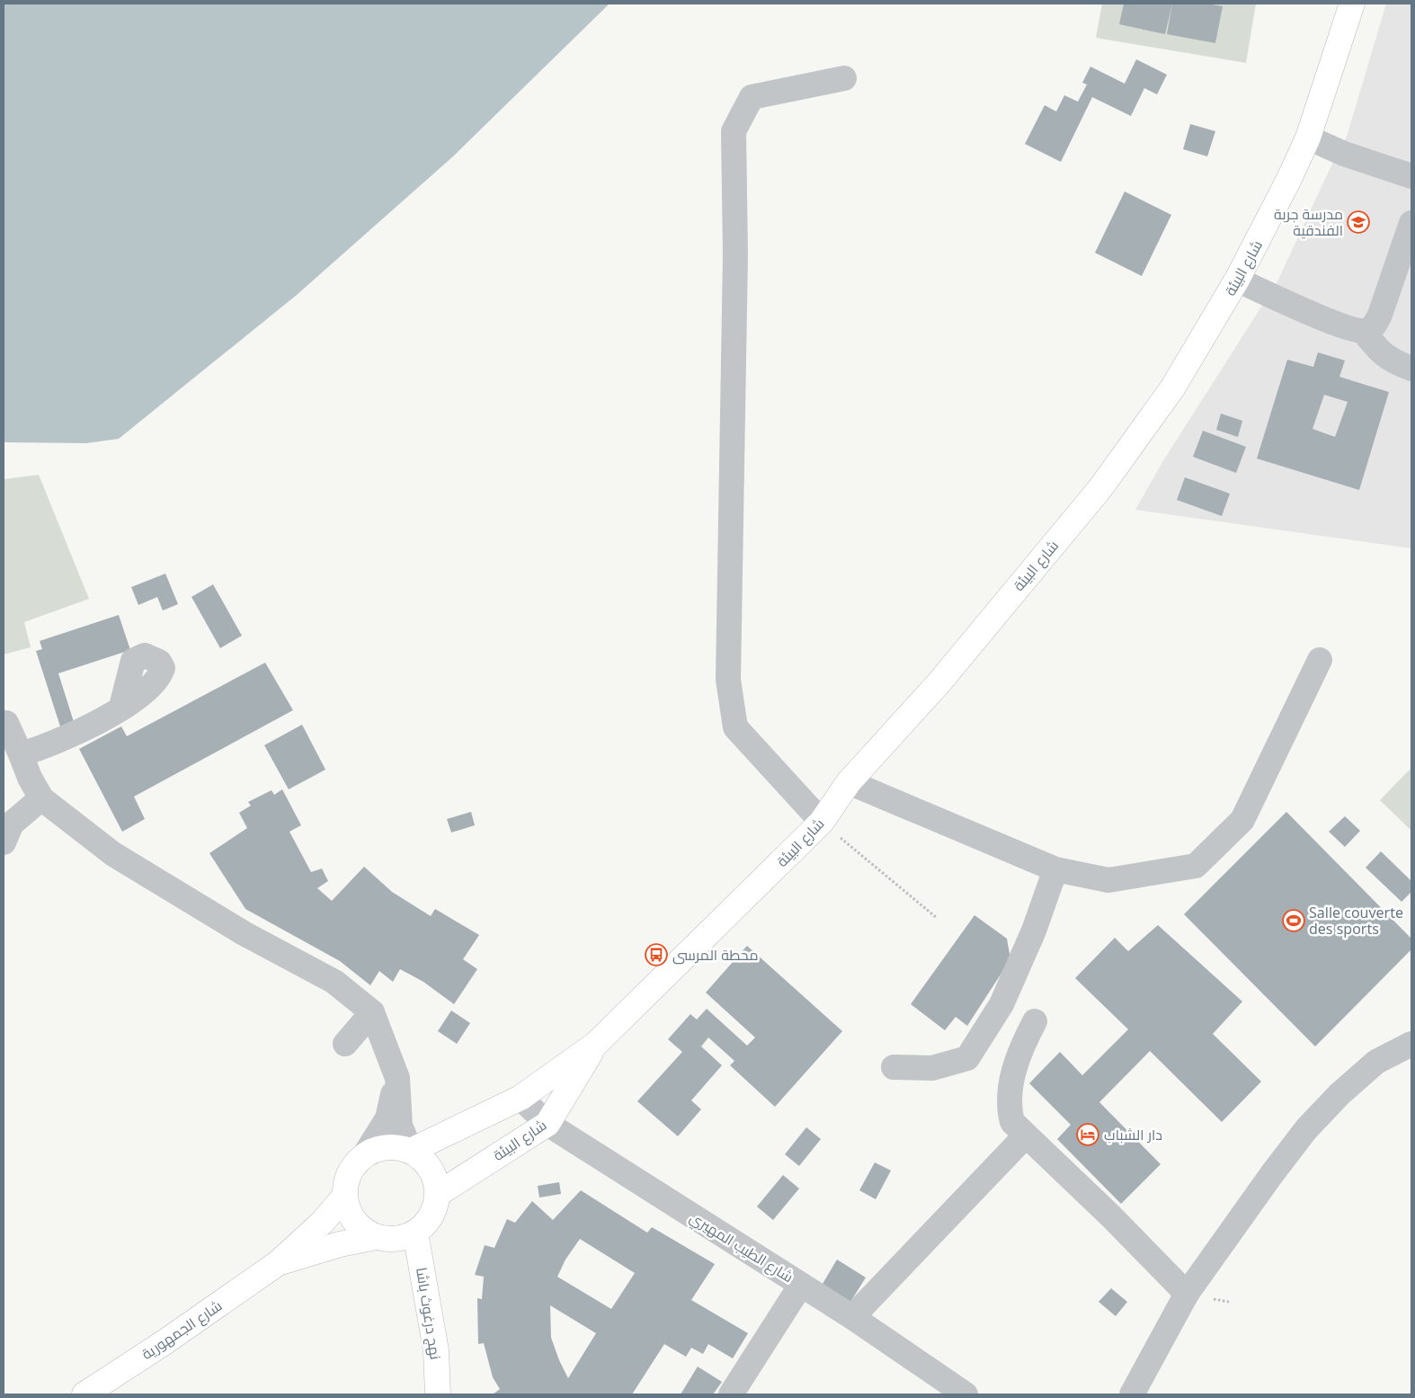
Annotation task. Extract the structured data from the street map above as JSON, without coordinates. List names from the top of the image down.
{
  "streets": {
    "main road": ["شارع البيئة", "نهج درغوث باشا", "شارع الجمهورية"],
    "street": ["شارع الطيب المهيري"]
  },
  "crossings": [
    ["شارع البيئة", "شارع الطيب المهيري"],
    ["شارع البيئة", "نهج درغوث باشا"],
    ["شارع البيئة", "شارع الجمهورية"],
    ["نهج درغوث باشا", "شارع الجمهورية"]
  ],
  "places": {
    "school or university": ["مدرسة جربة الفندقية"],
    "sports": ["Salle couverte des sports"],
    "bus stop": ["محطة المرسى"],
    "hotel": ["دار الشباب"]
  }
}
